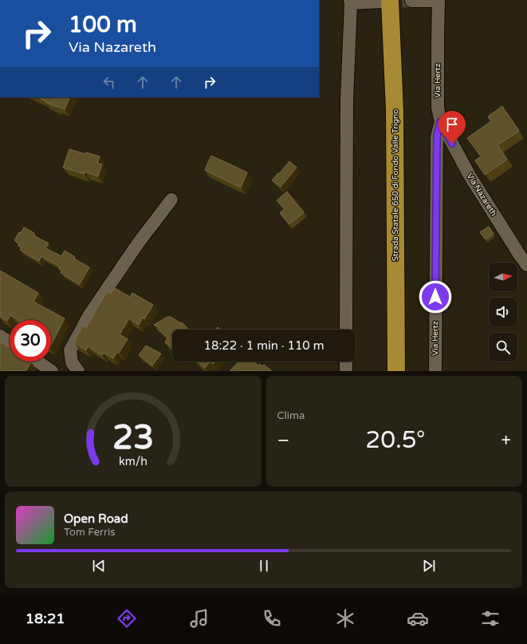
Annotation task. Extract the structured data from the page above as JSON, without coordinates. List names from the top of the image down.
{
  "streets": {
    "highway": ["Strada Statale 650 di Fondo Valle Trigno"],
    "street": ["Via Hertz", "Via Nazareth"]
  },
  "crossings": [
    ["Via Hertz", "Via Nazareth"]
  ],
  "north": "right",
  "page": {
    "turn": ["100 m", "Via Nazareth"],
    "limit": "30",
    "trip": "18:22 · 1 min · 110 m",
    "tile": "Clima",
    "heat": ["−", "20.5°", "+"],
    "song": ["Open Road", "Tom Ferris"],
    "tabs": "18:21",
    "gauge": ["23", "km/h"]
  }
}
